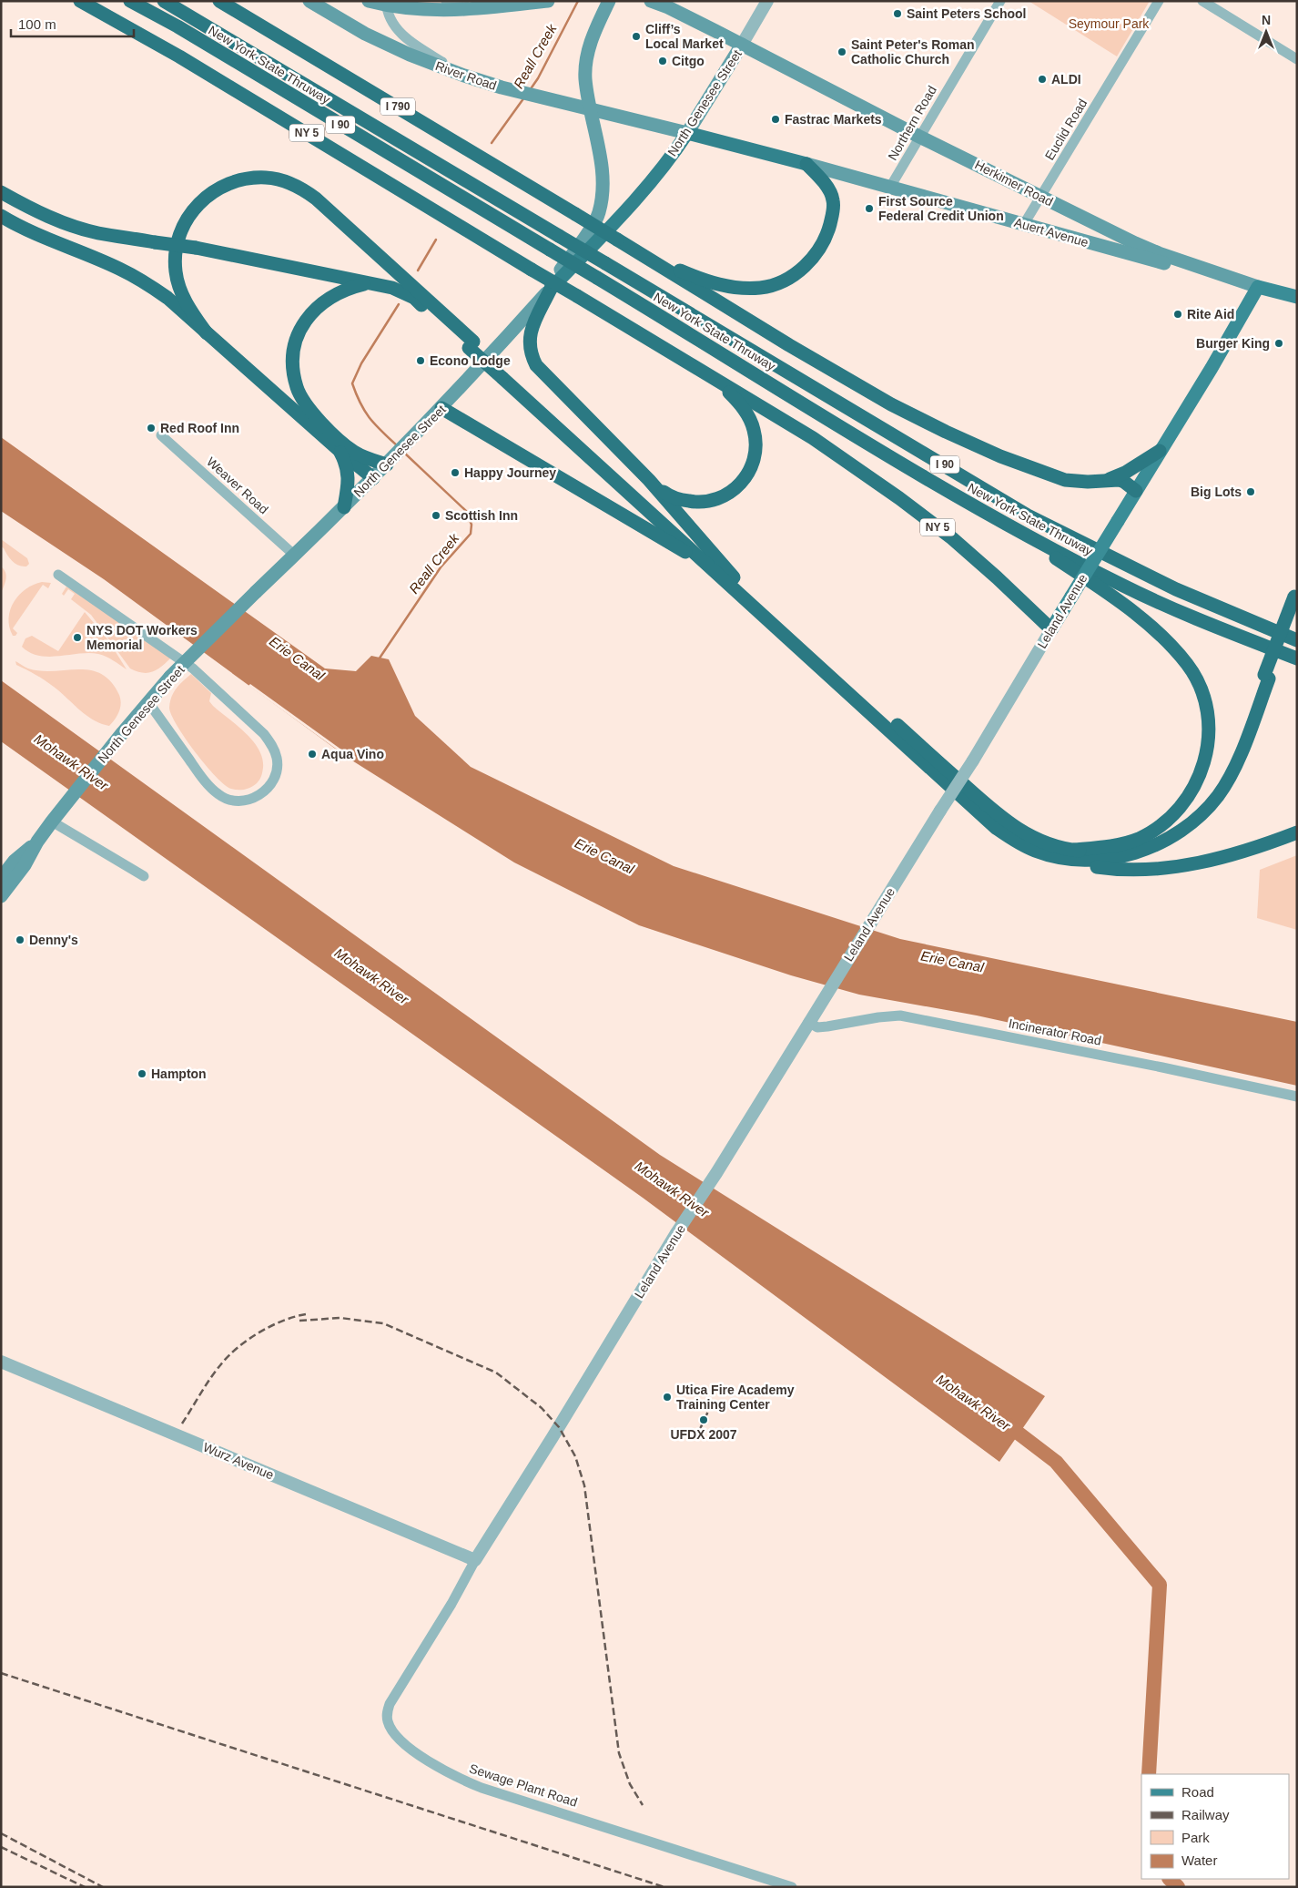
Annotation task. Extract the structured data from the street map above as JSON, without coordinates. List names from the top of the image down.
{
  "streets": {
    "highway": [
      "New York State Thruway",
      "North Genesee Street",
      "I 790",
      "I 90",
      "NY 5",
      "Auert Avenue"
    ],
    "main road": ["River Road", "Herkimer Road", "Leland Avenue"],
    "street": [
      "Northern Road",
      "Euclid Road",
      "Weaver Road",
      "Incinerator Road",
      "Wurz Avenue",
      "Sewage Plant Road"
    ]
  },
  "crossings": [
    ["River Road", "North Genesee Street"],
    ["River Road", "Auert Avenue"],
    ["North Genesee Street", "Herkimer Road"],
    ["North Genesee Street", "Auert Avenue"],
    ["North Genesee Street", "Weaver Road"],
    ["Northern Road", "Herkimer Road"],
    ["Northern Road", "Auert Avenue"],
    ["Euclid Road", "Herkimer Road"],
    ["Euclid Road", "Auert Avenue"],
    ["NY 5", "Leland Avenue"],
    ["Herkimer Road", "Auert Avenue"],
    ["Herkimer Road", "Leland Avenue"],
    ["Auert Avenue", "Leland Avenue"],
    ["Leland Avenue", "Incinerator Road"],
    ["Leland Avenue", "Wurz Avenue"],
    ["Leland Avenue", "Sewage Plant Road"],
    ["Wurz Avenue", "Sewage Plant Road"]
  ],
  "water": ["Reall Creek", "Erie Canal", "Mohawk River"],
  "parks": ["Seymour Park"],
  "places": [
    "Saint Peters School",
    "Cliff’s Local Market",
    "Saint Peter's Roman Catholic Church",
    "Citgo",
    "ALDI",
    "Fastrac Markets",
    "First Source Federal Credit Union",
    "Rite Aid",
    "Burger King",
    "Econo Lodge",
    "Red Roof Inn",
    "Happy Journey",
    "Big Lots",
    "Scottish Inn",
    "NYS DOT Workers Memorial",
    "Aqua Vino",
    "Denny's",
    "Hampton",
    "Utica Fire Academy Training Center",
    "UFDX 2007"
  ],
  "legend": [
    "Road",
    "Railway",
    "Park",
    "Water"
  ],
  "scale_bar": "100 m",
  "north": "top"
}
